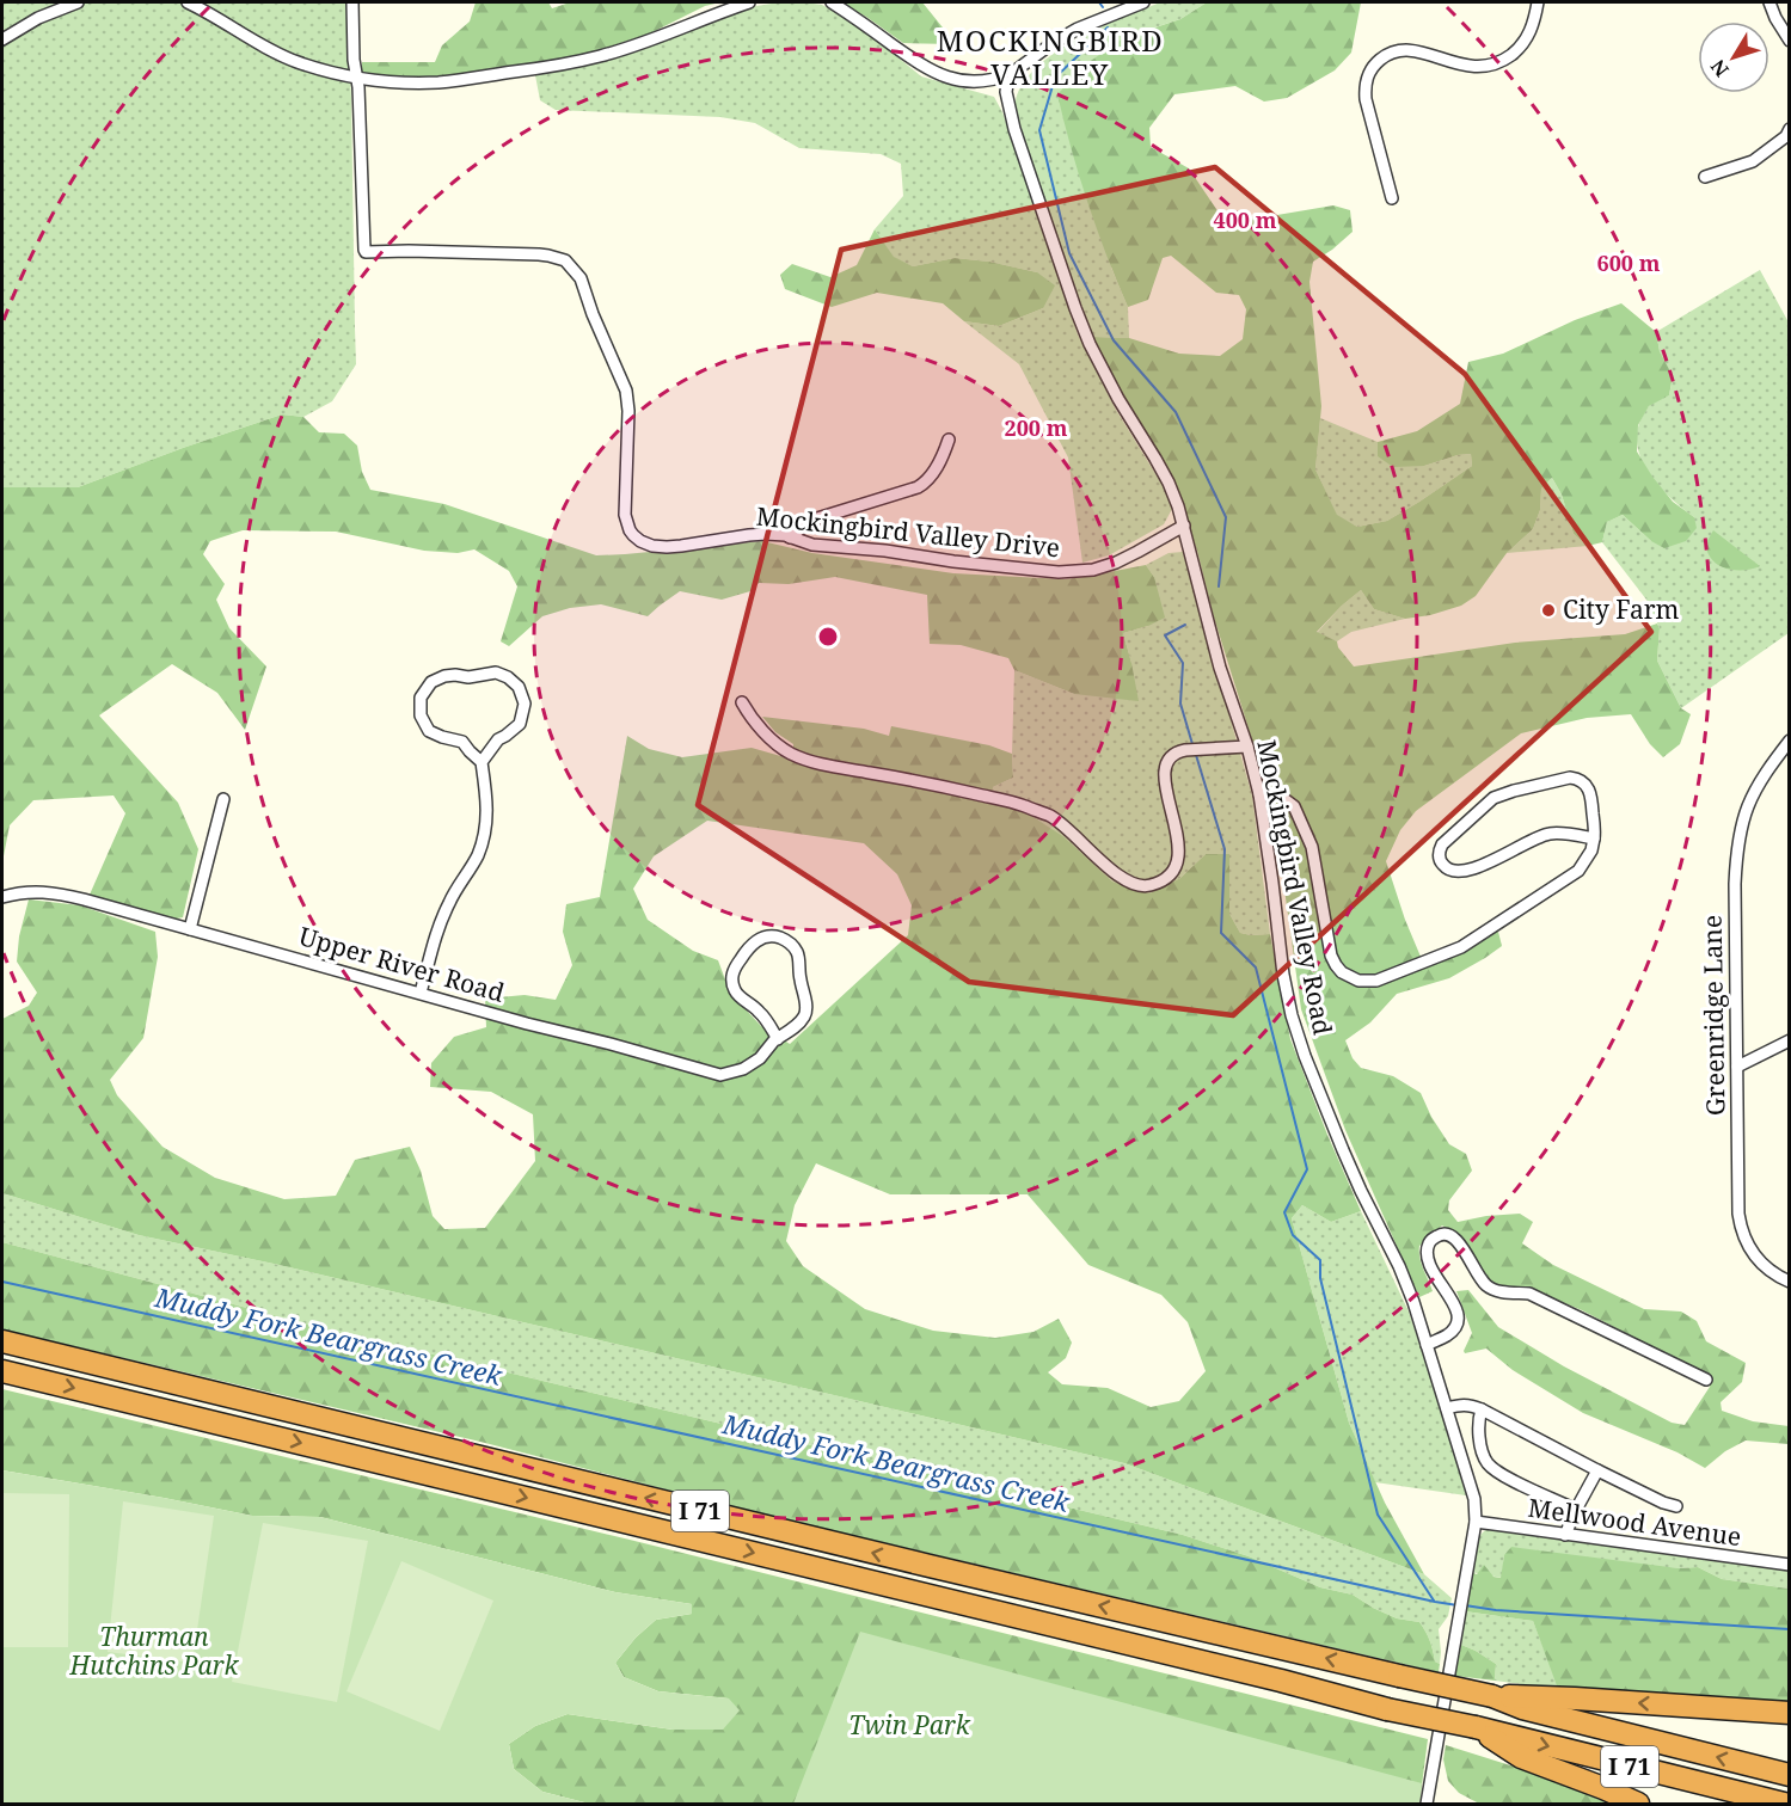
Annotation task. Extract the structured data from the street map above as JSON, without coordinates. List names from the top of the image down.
{
  "streets": {
    "highway": ["I 71"],
    "street": [
      "Mockingbird Valley Drive",
      "Mockingbird Valley Road",
      "Upper River Road",
      "Greenridge Lane",
      "Mellwood Avenue"
    ]
  },
  "crossings": [
    ["Mockingbird Valley Drive", "Mockingbird Valley Road"],
    ["Mockingbird Valley Road", "Mellwood Avenue"]
  ],
  "districts": ["MOCKINGBIRD VALLEY"],
  "water": ["Muddy Fork Beargrass Creek"],
  "parks": ["Thurman Hutchins Park", "Twin Park"],
  "places": ["City Farm"],
  "north": "bottom left",
  "rings": ["400 m", "600 m", "200 m"]
}
